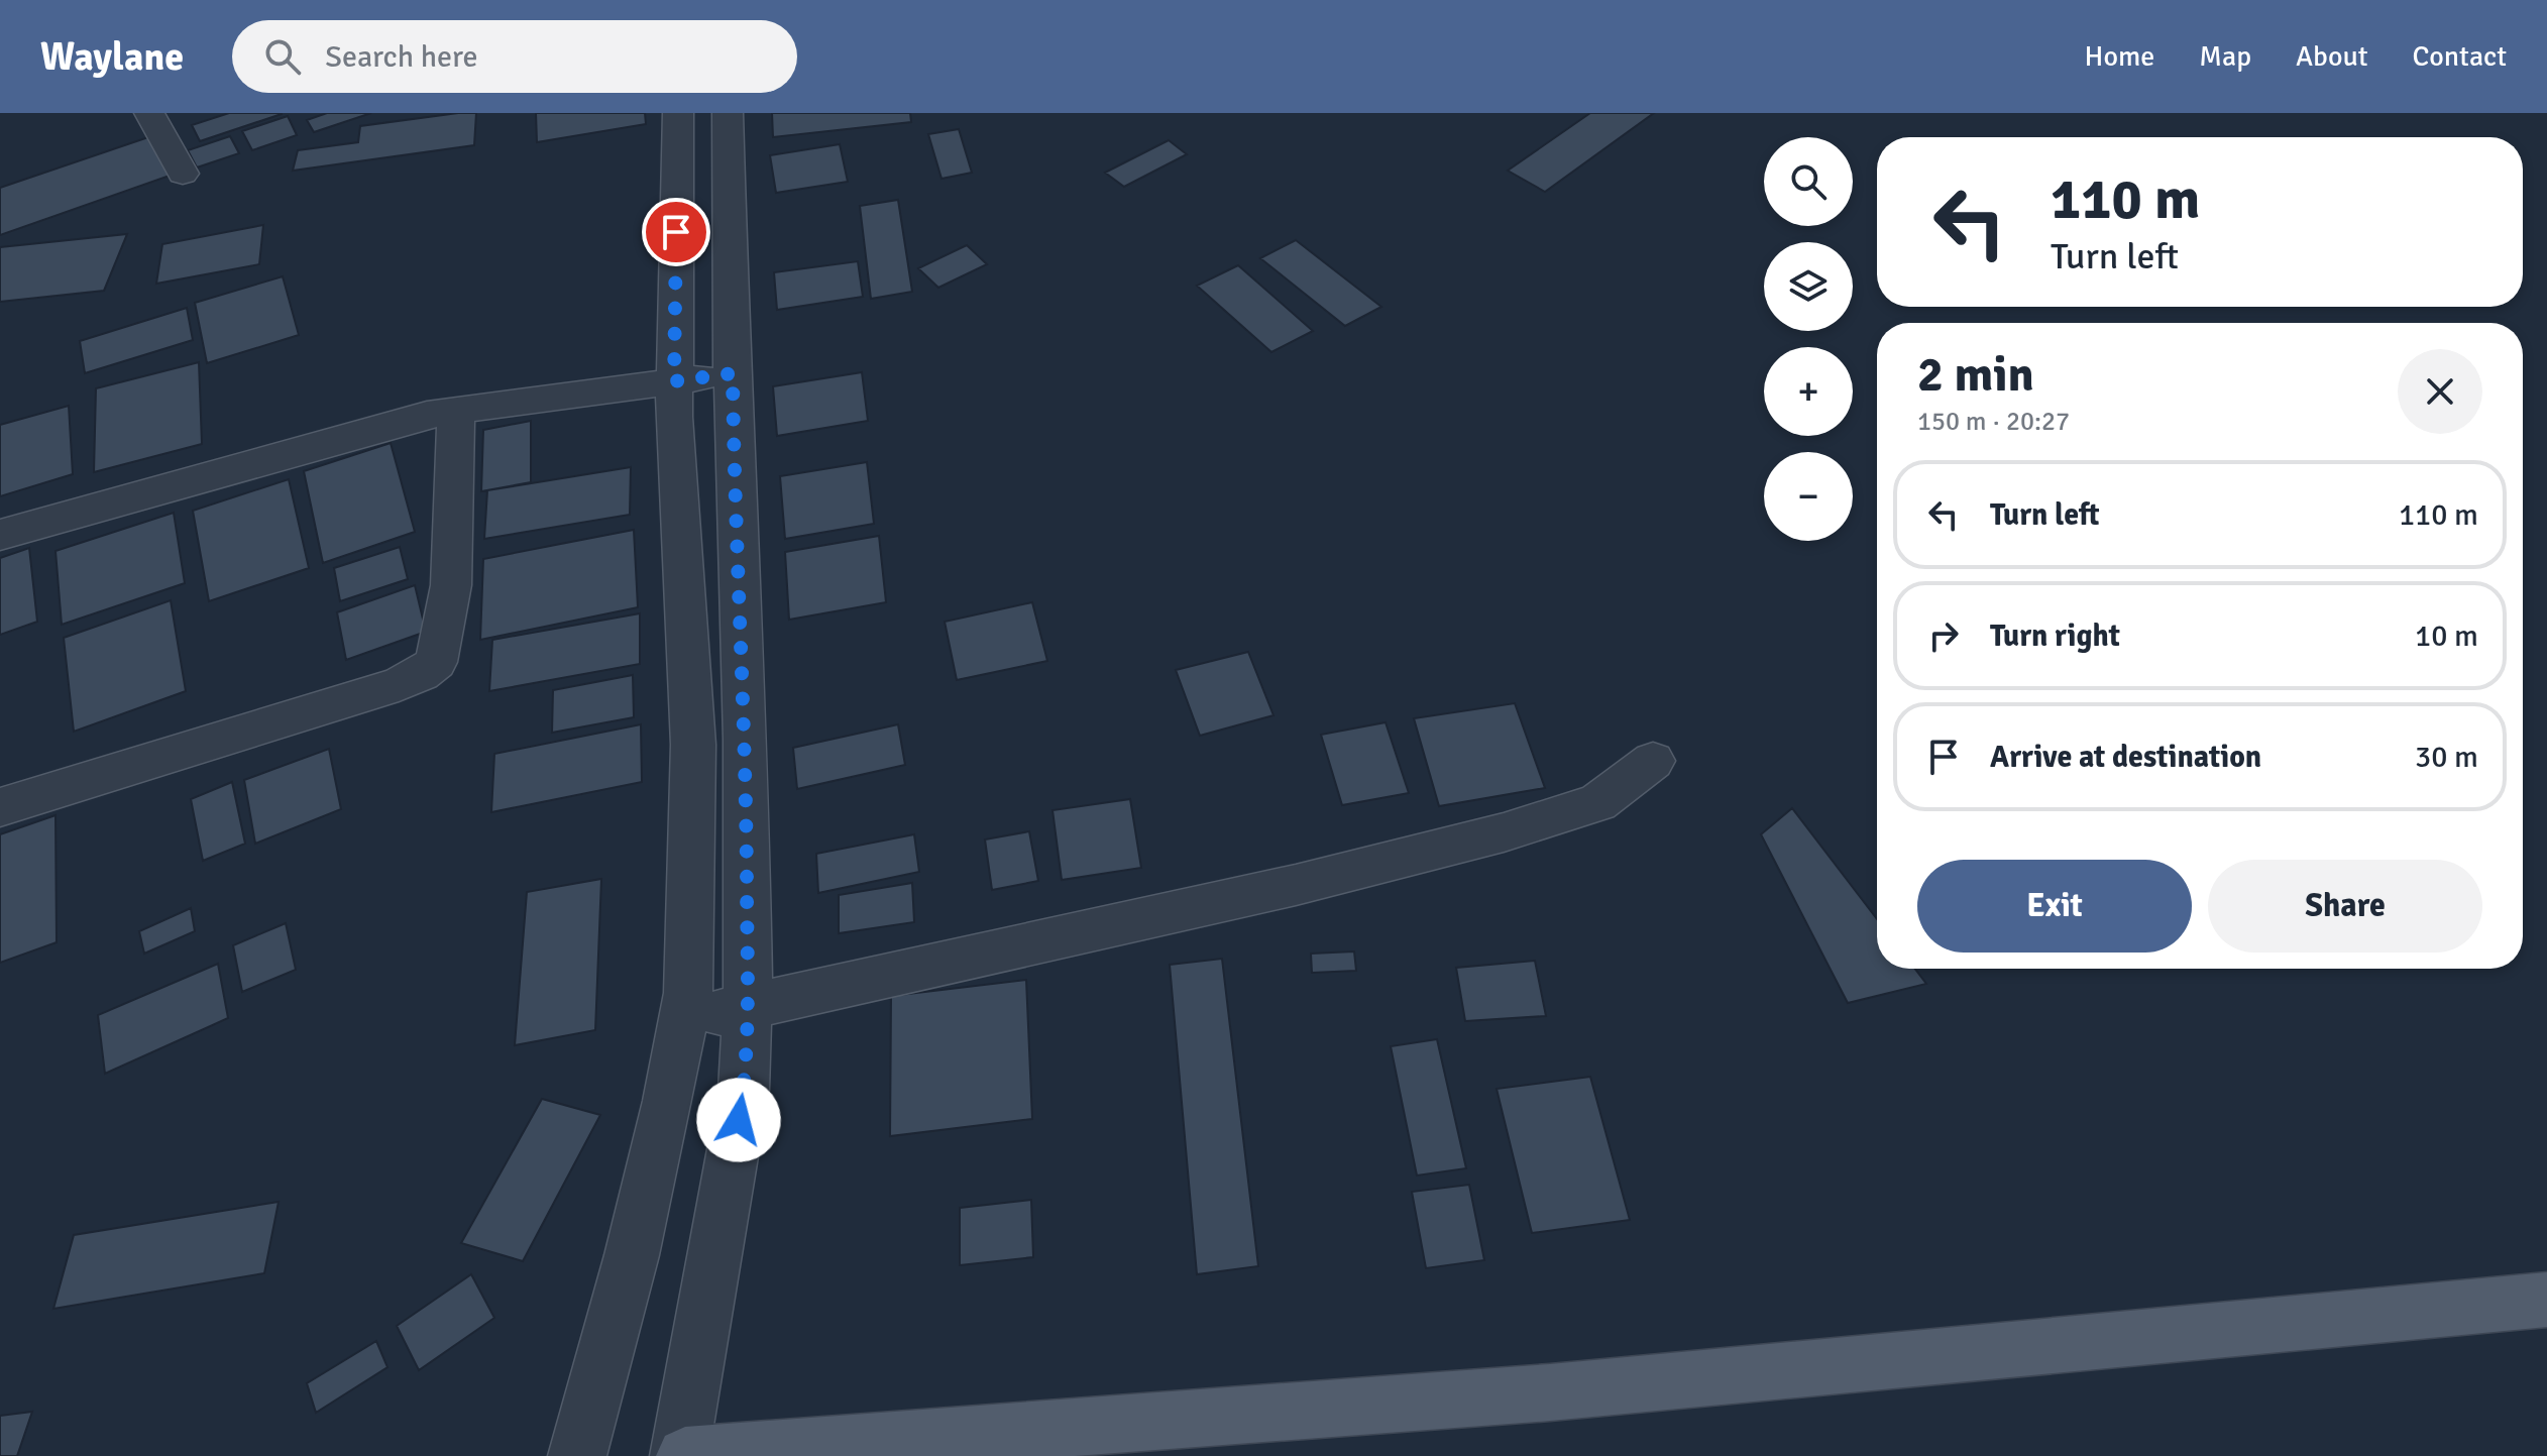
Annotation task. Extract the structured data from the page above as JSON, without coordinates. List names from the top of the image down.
{
  "page": {
    "header": "Waylane",
    "search": "Search here",
    "nav": [
      "Home",
      "Map",
      "About",
      "Contact"
    ],
    "map_buttons": ["+", "−"],
    "turn": ["110 m", "Turn left"],
    "heading": ["2 min", "150 m · 20:27"],
    "list": [
      {
        "name": "Turn left",
        "value": "110 m"
      },
      {
        "name": "Turn right",
        "value": "10 m"
      },
      {
        "name": "Arrive at destination",
        "value": "30 m"
      }
    ],
    "buttons": ["Exit", "Share"]
  }
}
